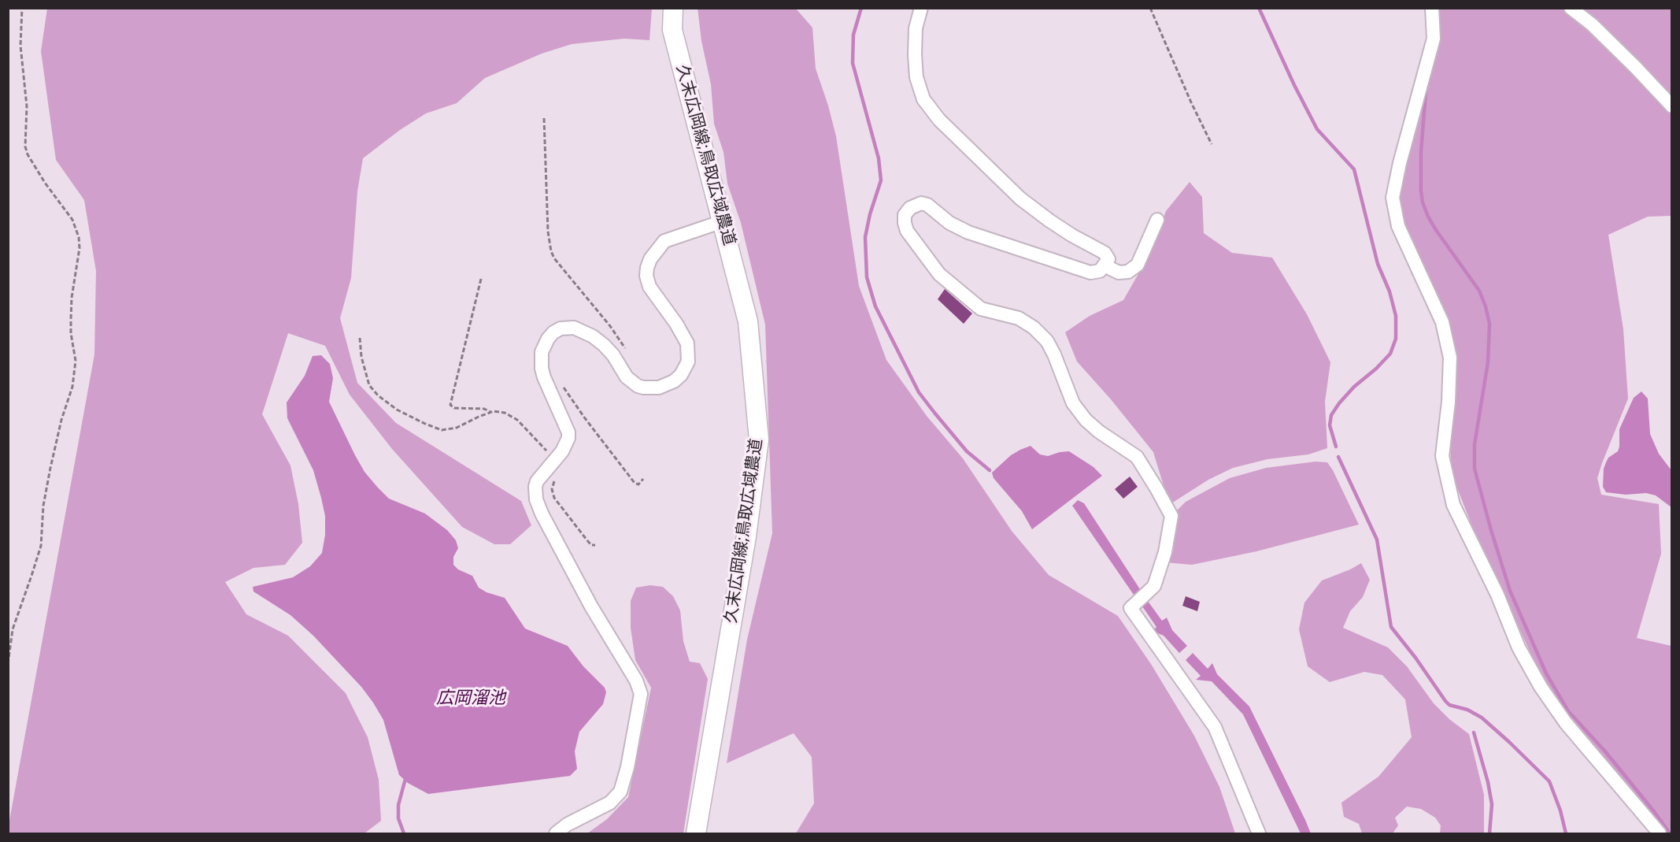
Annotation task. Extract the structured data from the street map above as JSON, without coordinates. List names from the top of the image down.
{
  "streets": {
    "street": ["久末広岡線;鳥取広域農道"]
  },
  "water": ["広岡溜池"]
}
